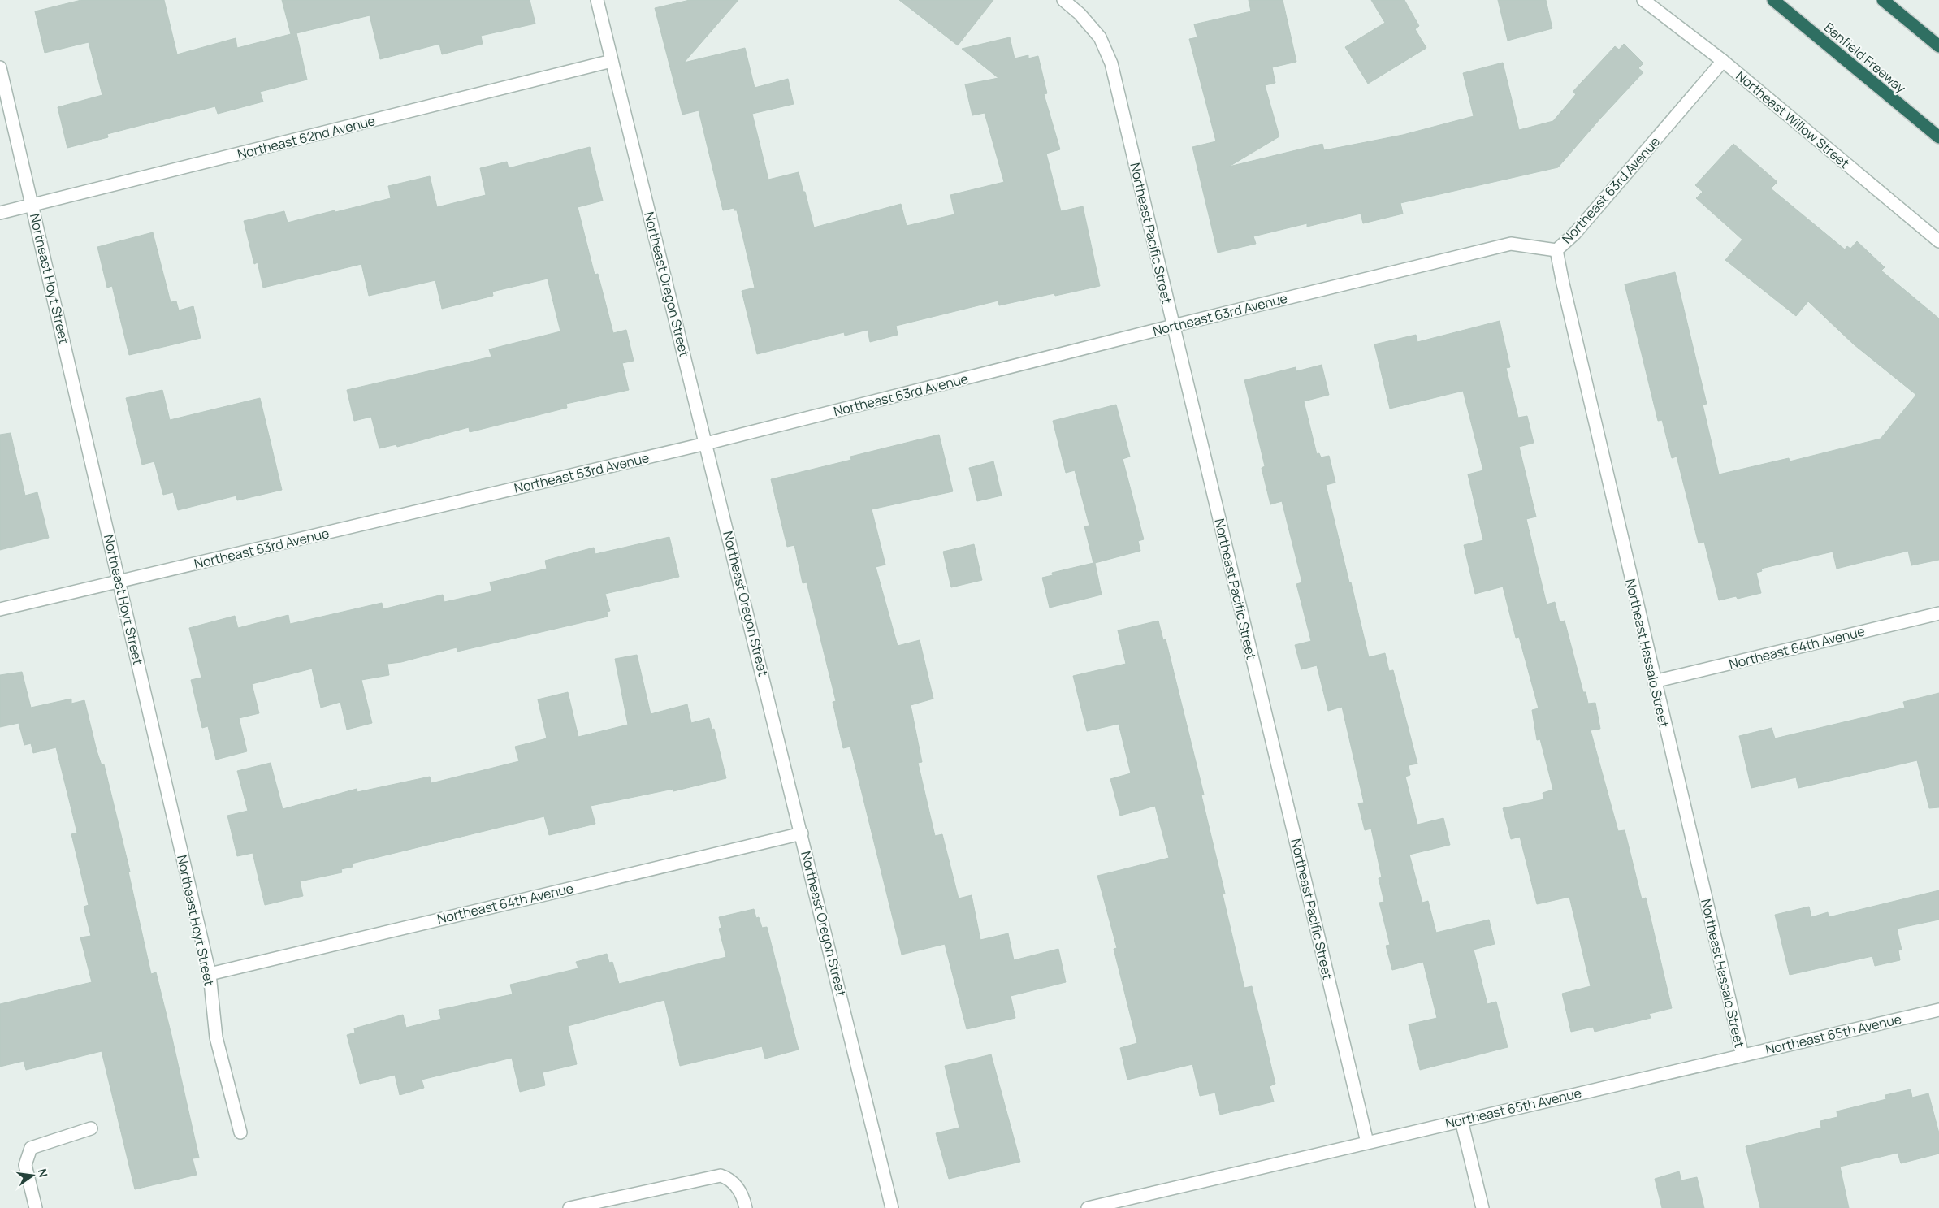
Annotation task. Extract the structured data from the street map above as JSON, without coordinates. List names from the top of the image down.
{
  "streets": {
    "highway": ["Banfield Freeway"],
    "street": [
      "Northeast Willow Street",
      "Northeast 62nd Avenue",
      "Northeast 63rd Avenue",
      "Northeast Pacific Street",
      "Northeast Hoyt Street",
      "Northeast Oregon Street",
      "Northeast 64th Avenue",
      "Northeast Hassalo Street",
      "Northeast 65th Avenue"
    ]
  },
  "crossings": [
    ["Northeast Willow Street", "Northeast 63rd Avenue"],
    ["Northeast 62nd Avenue", "Northeast Hoyt Street"],
    ["Northeast 62nd Avenue", "Northeast Oregon Street"],
    ["Northeast 63rd Avenue", "Northeast Pacific Street"],
    ["Northeast 63rd Avenue", "Northeast Hoyt Street"],
    ["Northeast 63rd Avenue", "Northeast Oregon Street"],
    ["Northeast 63rd Avenue", "Northeast Hassalo Street"],
    ["Northeast Pacific Street", "Northeast 65th Avenue"],
    ["Northeast Hoyt Street", "Northeast 64th Avenue"],
    ["Northeast Oregon Street", "Northeast 64th Avenue"],
    ["Northeast 64th Avenue", "Northeast Hassalo Street"],
    ["Northeast Hassalo Street", "Northeast 65th Avenue"]
  ],
  "north": "right"
}
